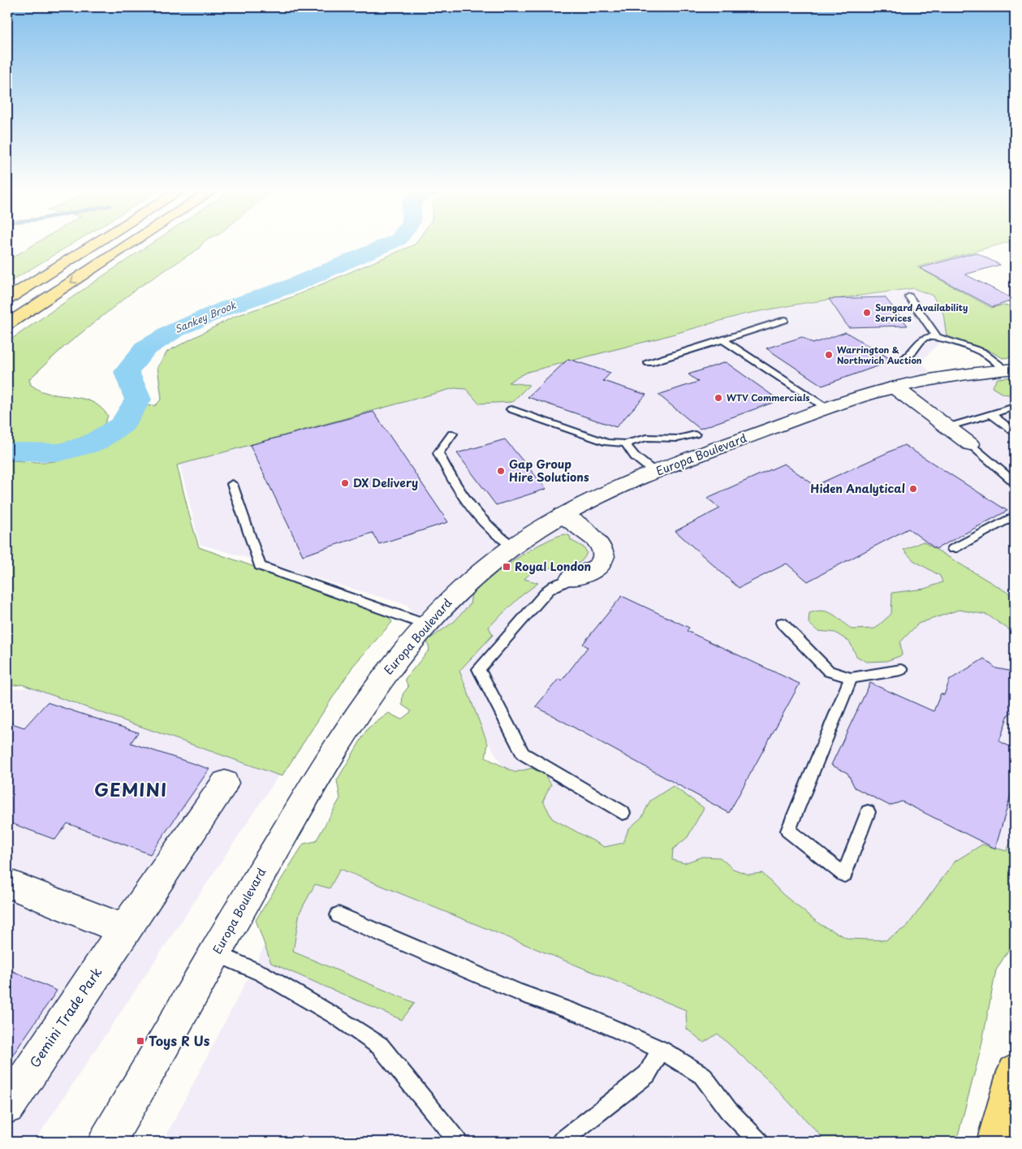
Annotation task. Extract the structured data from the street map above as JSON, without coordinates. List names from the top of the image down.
{
  "streets": {
    "street": ["Europa Boulevard", "Gemini Trade Park"]
  },
  "districts": ["GEMINI"],
  "water": ["Sankey Brook"],
  "places": {
    "other": [
      "Sungard Availability Services",
      "Warrington & Northwich Auction",
      "WTV Commercials",
      "Gap Group Hire Solutions",
      "DX Delivery",
      "Hiden Analytical"
    ],
    "transit": ["Royal London", "Toys R Us"]
  }
}
